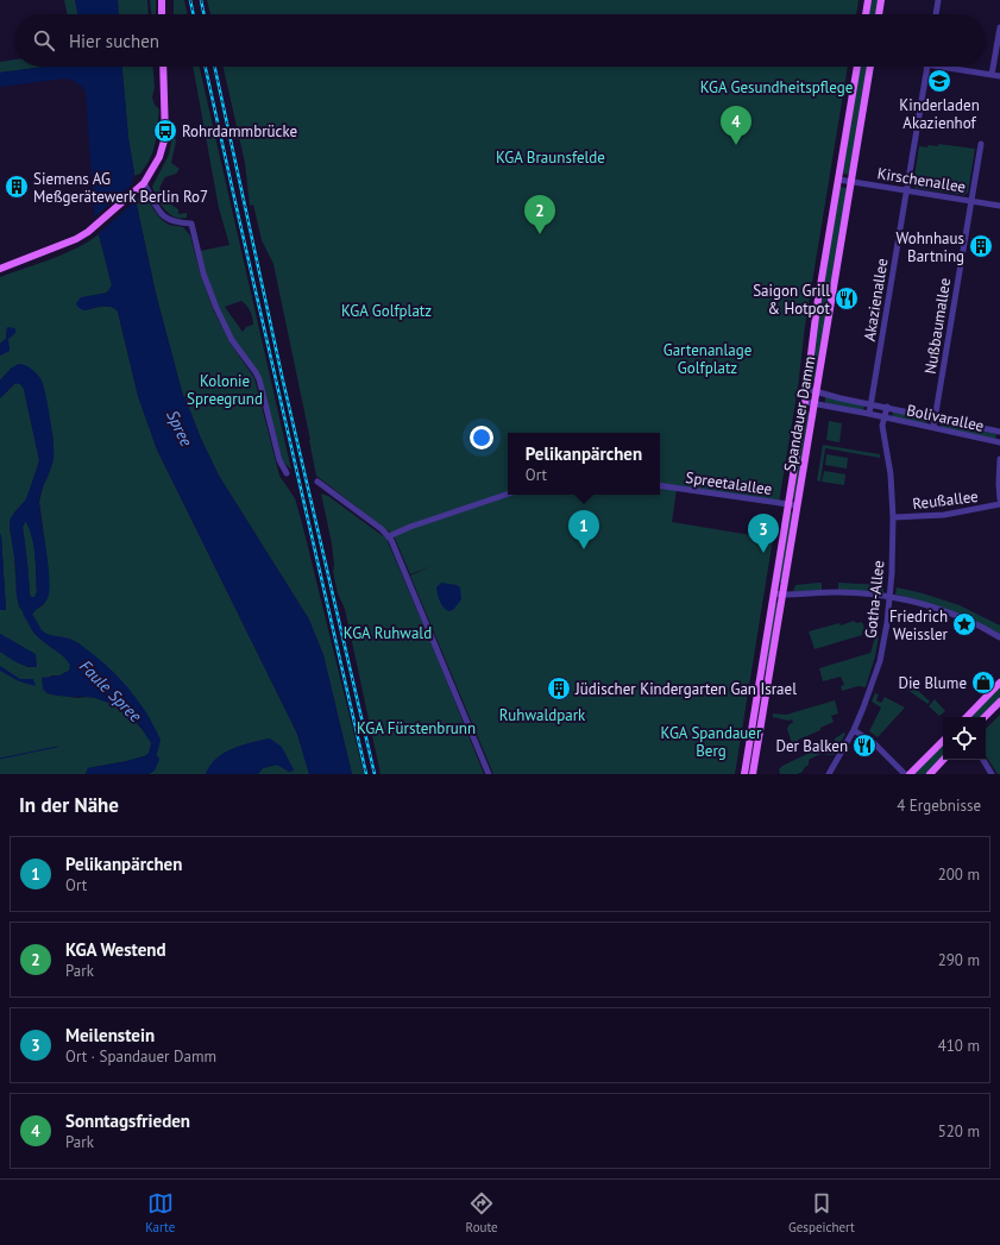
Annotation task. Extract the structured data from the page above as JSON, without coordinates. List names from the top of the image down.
{
  "streets": {
    "main road": ["Spandauer Damm"],
    "street": [
      "Kirschenallee",
      "Akazienallee",
      "Nußbaumallee",
      "Bolivarallee",
      "Spreetalallee",
      "Reußallee",
      "Gotha-Allee"
    ]
  },
  "crossings": [
    ["Kirschenallee", "Akazienallee"],
    ["Kirschenallee", "Nußbaumallee"],
    ["Kirschenallee", "Spandauer Damm"],
    ["Akazienallee", "Bolivarallee"],
    ["Nußbaumallee", "Bolivarallee"],
    ["Spandauer Damm", "Bolivarallee"],
    ["Spandauer Damm", "Spreetalallee"],
    ["Bolivarallee", "Gotha-Allee"],
    ["Reußallee", "Gotha-Allee"]
  ],
  "water": ["Spree", "Faule Spree"],
  "parks": [
    "KGA Gesundheitspflege",
    "KGA Braunsfelde",
    "KGA Golfplatz",
    "Gartenanlage Golfplatz",
    "Kolonie Spreegrund",
    "KGA Ruhwald",
    "Ruhwaldpark",
    "KGA Fürstenbrunn",
    "KGA Spandauer Berg"
  ],
  "places": {
    "school or university": ["Kinderladen Akazienhof"],
    "bus stop": ["Rohrdammbrücke"],
    "building": ["Siemens AG Meßgerätewerk Berlin Ro7", "Wohnhaus Bartning", "Jüdischer Kindergarten Gan Israel"],
    "restaurant": ["Saigon Grill & Hotpot", "Der Balken"],
    "place": ["Friedrich Weissler"],
    "shop": ["Die Blume"]
  },
  "page": {
    "search": "Hier suchen",
    "pins": [
      "4",
      "2",
      "1",
      "3"
    ],
    "popup": ["Pelikanpärchen", "Ort"],
    "heading": ["In der Nähe", "4 Ergebnisse"],
    "list": [
      {
        "mark": "1",
        "name": "Pelikanpärchen",
        "note": "Ort",
        "value": "200 m"
      },
      {
        "mark": "2",
        "name": "KGA Westend",
        "note": "Park",
        "value": "290 m"
      },
      {
        "mark": "3",
        "name": "Meilenstein",
        "note": "Ort · Spandauer Damm",
        "value": "410 m"
      },
      {
        "mark": "4",
        "name": "Sonntagsfrieden",
        "note": "Park",
        "value": "520 m"
      }
    ],
    "nav": ["Karte", "Route", "Gespeichert"]
  }
}
